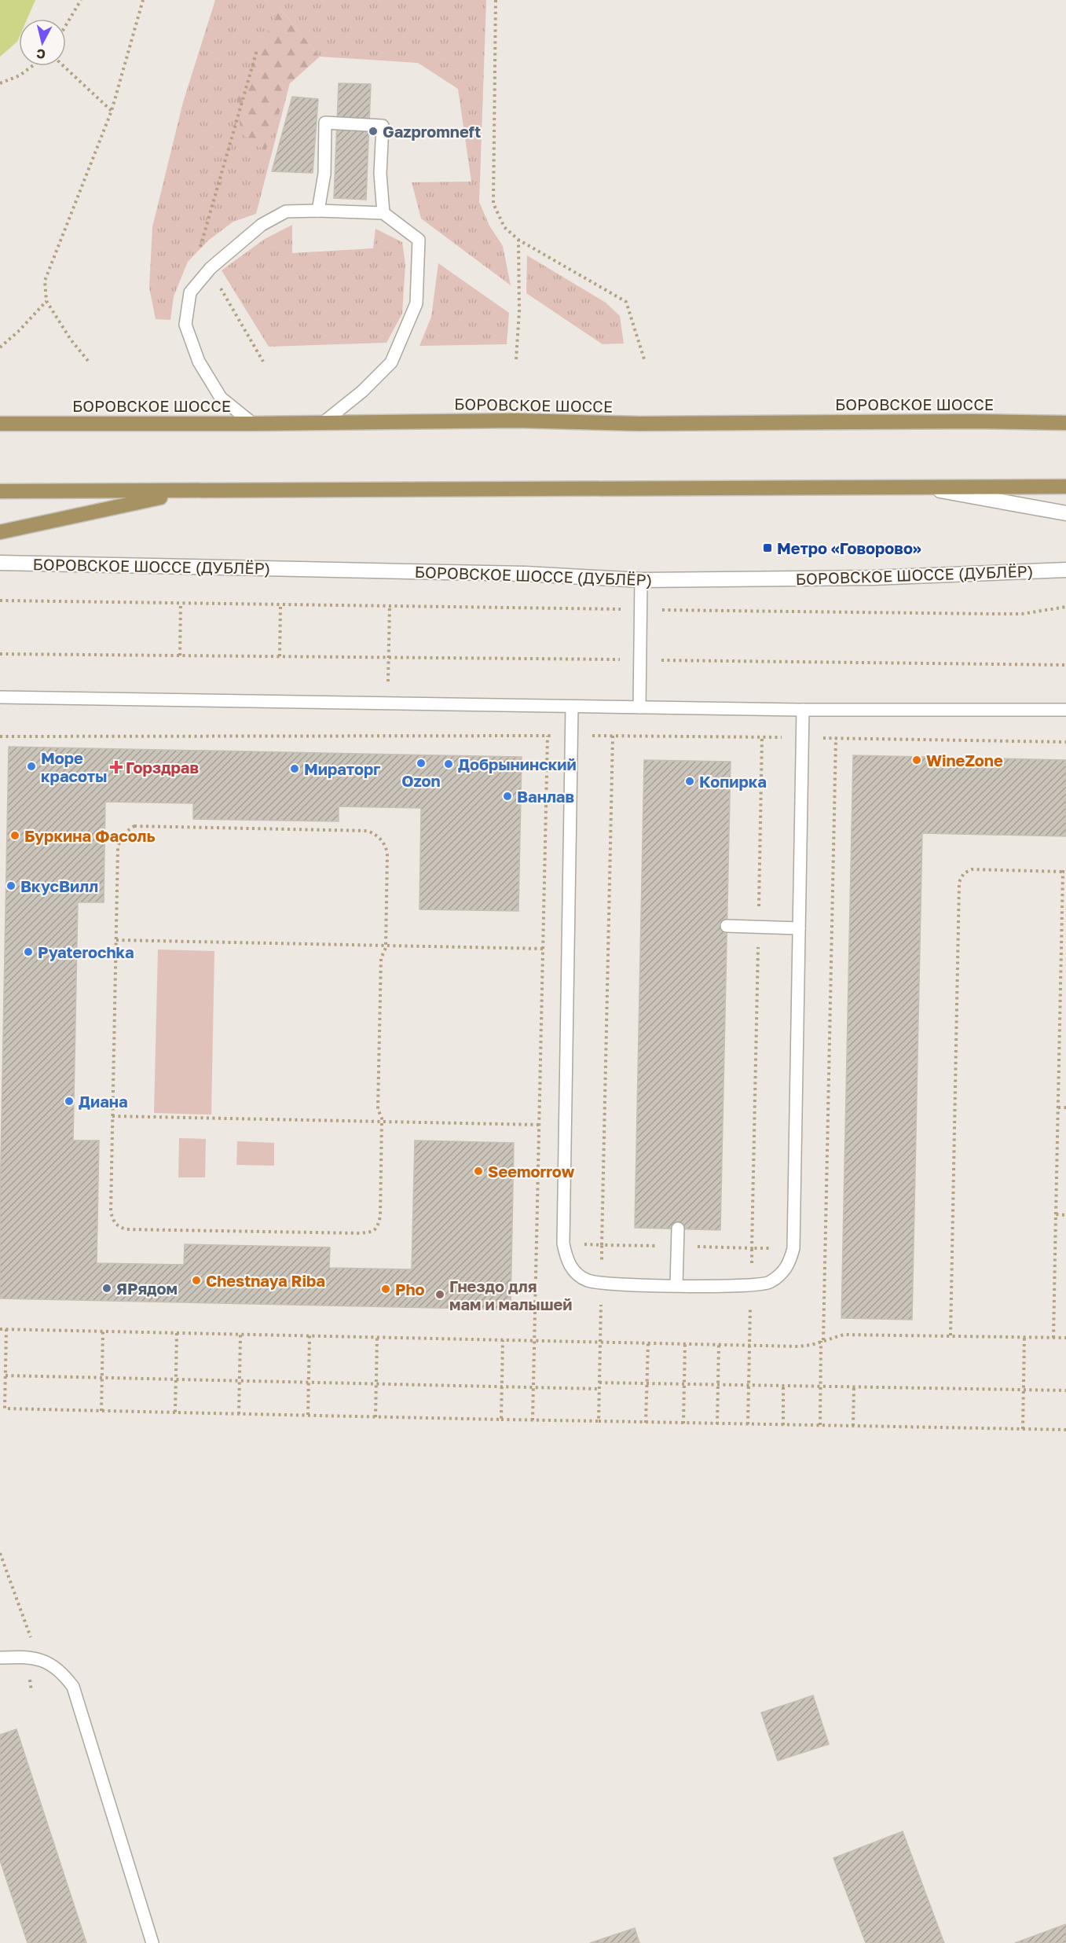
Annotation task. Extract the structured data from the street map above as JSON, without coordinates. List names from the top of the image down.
{
  "streets": {
    "main road": ["БОРОВСКОЕ ШОССЕ"],
    "street": ["БОРОВСКОЕ ШОССЕ (ДУБЛЁР)"]
  },
  "places": {
    "other": [
      "Gazpromneft",
      "WineZone",
      "Ozon",
      "Добрынинский",
      "Море красоты",
      "Мираторг",
      "Копирка",
      "Ванлав",
      "Буркина Фасоль",
      "ВкусВилл",
      "Pyaterochka",
      "Диана",
      "Seemorrow",
      "Chestnaya Riba",
      "ЯРядом",
      "Pho",
      "Гнездо для мам и малышей"
    ],
    "transit": ["Метро «Говорово»"],
    "health": ["Горздрав"]
  },
  "north": "bottom"
}
